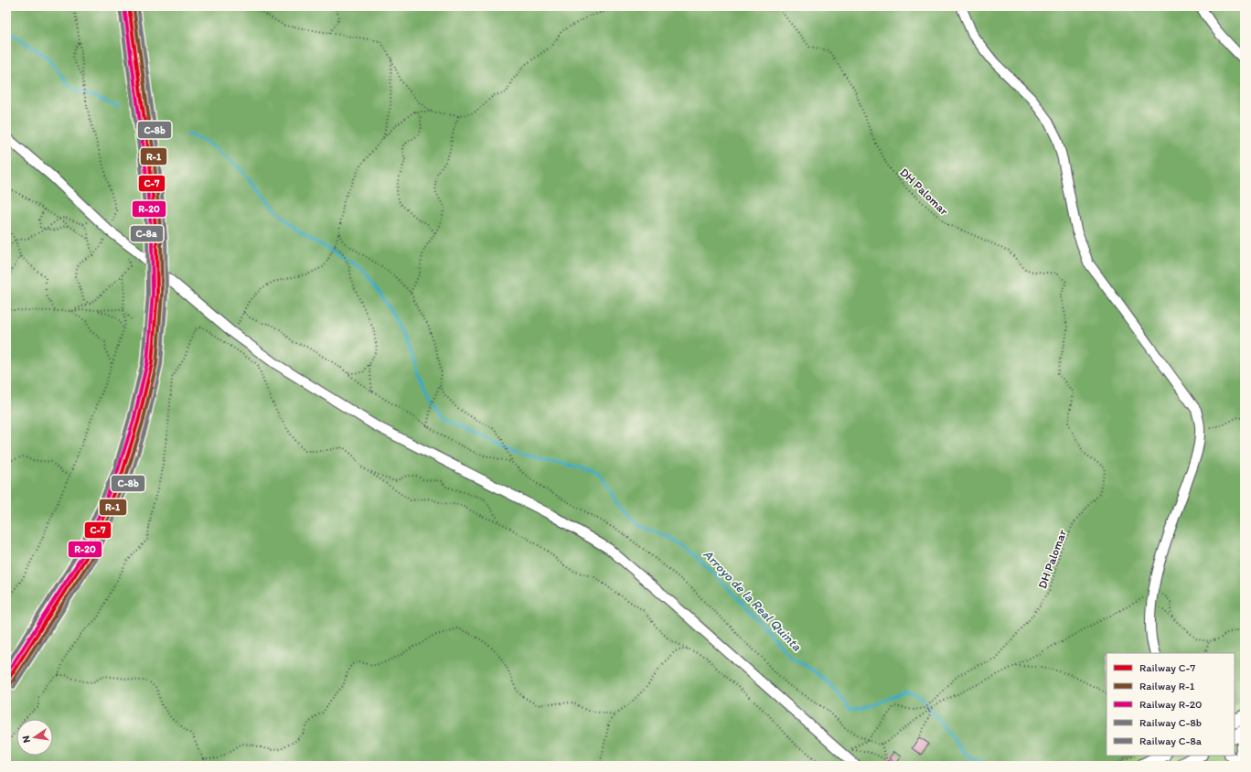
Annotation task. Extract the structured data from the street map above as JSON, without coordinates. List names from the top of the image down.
{
  "streets": {
    "path": ["DH Palomar"]
  },
  "water": ["Arroyo de la Real Quinta"],
  "lines": [
    "rail line C-7",
    "rail line R-1",
    "rail line C-8b",
    "rail line R-20",
    "rail line C-8a"
  ],
  "legend": [
    "Railway C-7",
    "Railway R-1",
    "Railway R-20",
    "Railway C-8b",
    "Railway C-8a"
  ],
  "north": "left"
}
